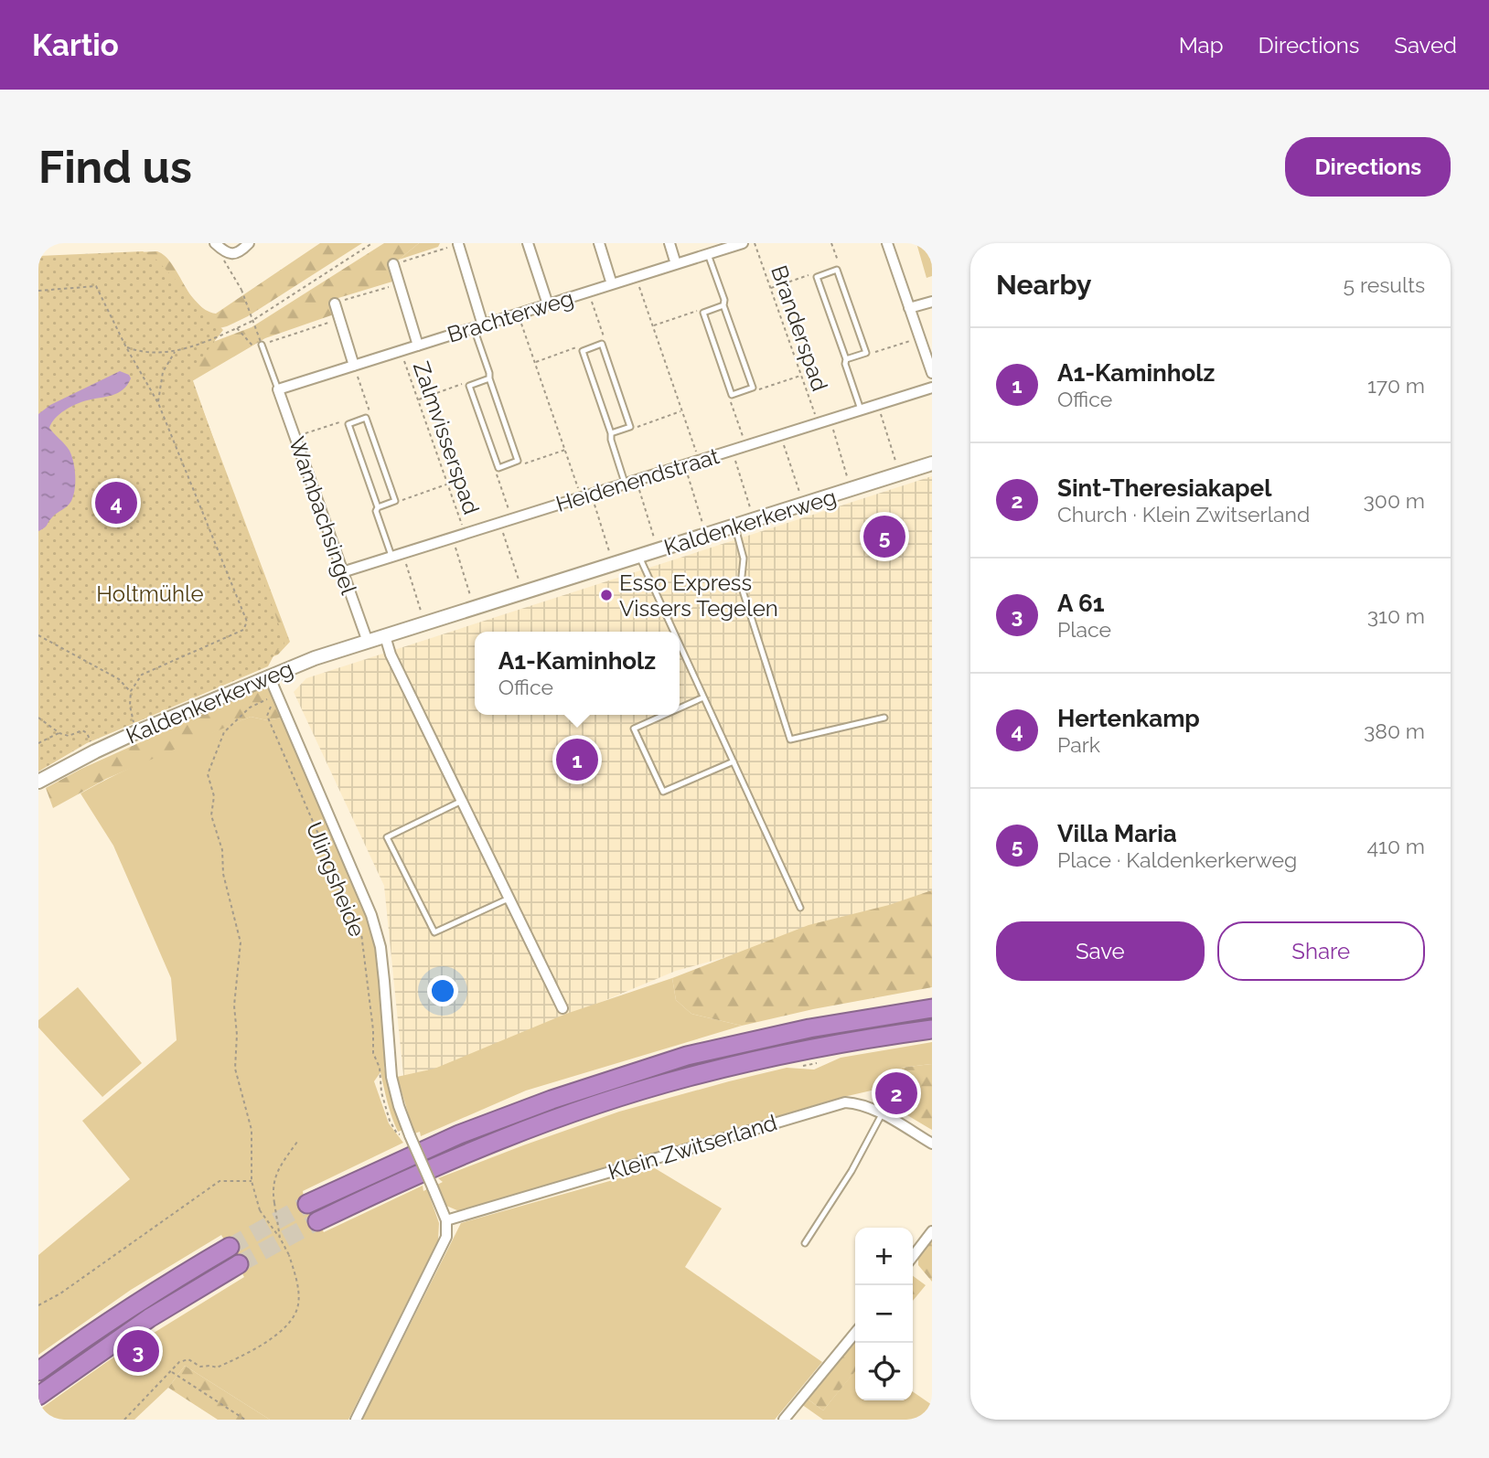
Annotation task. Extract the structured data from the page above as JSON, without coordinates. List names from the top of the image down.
{
  "streets": {
    "main road": ["Kaldenkerkerweg"],
    "street": [
      "Brachterweg",
      "Heidenendstraat",
      "Wambachsingel",
      "Ulingsheide",
      "Klein Zwitserland"
    ],
    "path": ["Branderspad", "Zalmvisserspad"]
  },
  "crossings": [
    ["Brachterweg", "Zalmvisserspad"],
    ["Brachterweg", "Wambachsingel"],
    ["Branderspad", "Heidenendstraat"],
    ["Zalmvisserspad", "Heidenendstraat"],
    ["Heidenendstraat", "Wambachsingel"],
    ["Wambachsingel", "Kaldenkerkerweg"],
    ["Kaldenkerkerweg", "Ulingsheide"],
    ["Ulingsheide", "Klein Zwitserland"]
  ],
  "parks": ["Holtmühle"],
  "places": ["Esso Express Vissers Tegelen"],
  "page": {
    "header": "Kartio",
    "nav": ["Map", "Directions", "Saved"],
    "buttons": [
      "Directions",
      ["Save", "Share"]
    ],
    "title": "Find us",
    "heading": ["Nearby", "5 results"],
    "list": [
      {
        "mark": "1",
        "name": "A1-Kaminholz",
        "note": "Office",
        "value": "170 m"
      },
      {
        "mark": "2",
        "name": "Sint-Theresiakapel",
        "note": "Church · Klein Zwitserland",
        "value": "300 m"
      },
      {
        "mark": "3",
        "name": "A 61",
        "note": "Place",
        "value": "310 m"
      },
      {
        "mark": "4",
        "name": "Hertenkamp",
        "note": "Park",
        "value": "380 m"
      },
      {
        "mark": "5",
        "name": "Villa Maria",
        "note": "Place · Kaldenkerkerweg",
        "value": "410 m"
      }
    ],
    "pins": [
      "4",
      "5",
      "1",
      "2",
      "3"
    ],
    "popup": ["A1-Kaminholz", "Office"],
    "map_buttons": ["+", "−"]
  }
}
